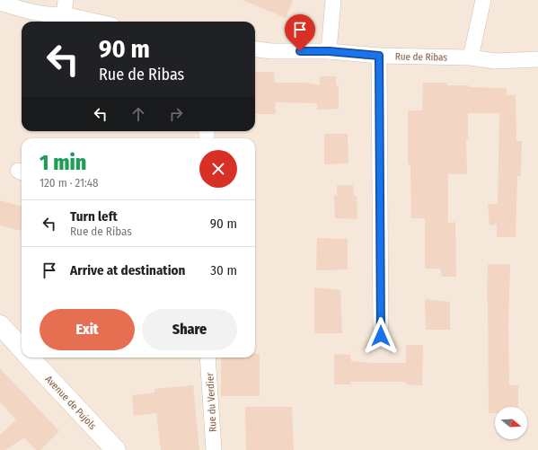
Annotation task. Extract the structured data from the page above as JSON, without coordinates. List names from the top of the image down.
{
  "streets": {
    "main road": ["Avenue de Pujols"],
    "street": ["Rue de Ribas", "Rue du Verdier"]
  },
  "north": "right",
  "page": {
    "turn": ["90 m", "Rue de Ribas"],
    "heading": ["1 min", "120 m · 21:48"],
    "list": [
      {
        "name": "Turn left",
        "note": "Rue de Ribas",
        "value": "90 m"
      },
      {
        "name": "Arrive at destination",
        "value": "30 m"
      }
    ],
    "buttons": ["Exit", "Share"]
  }
}
